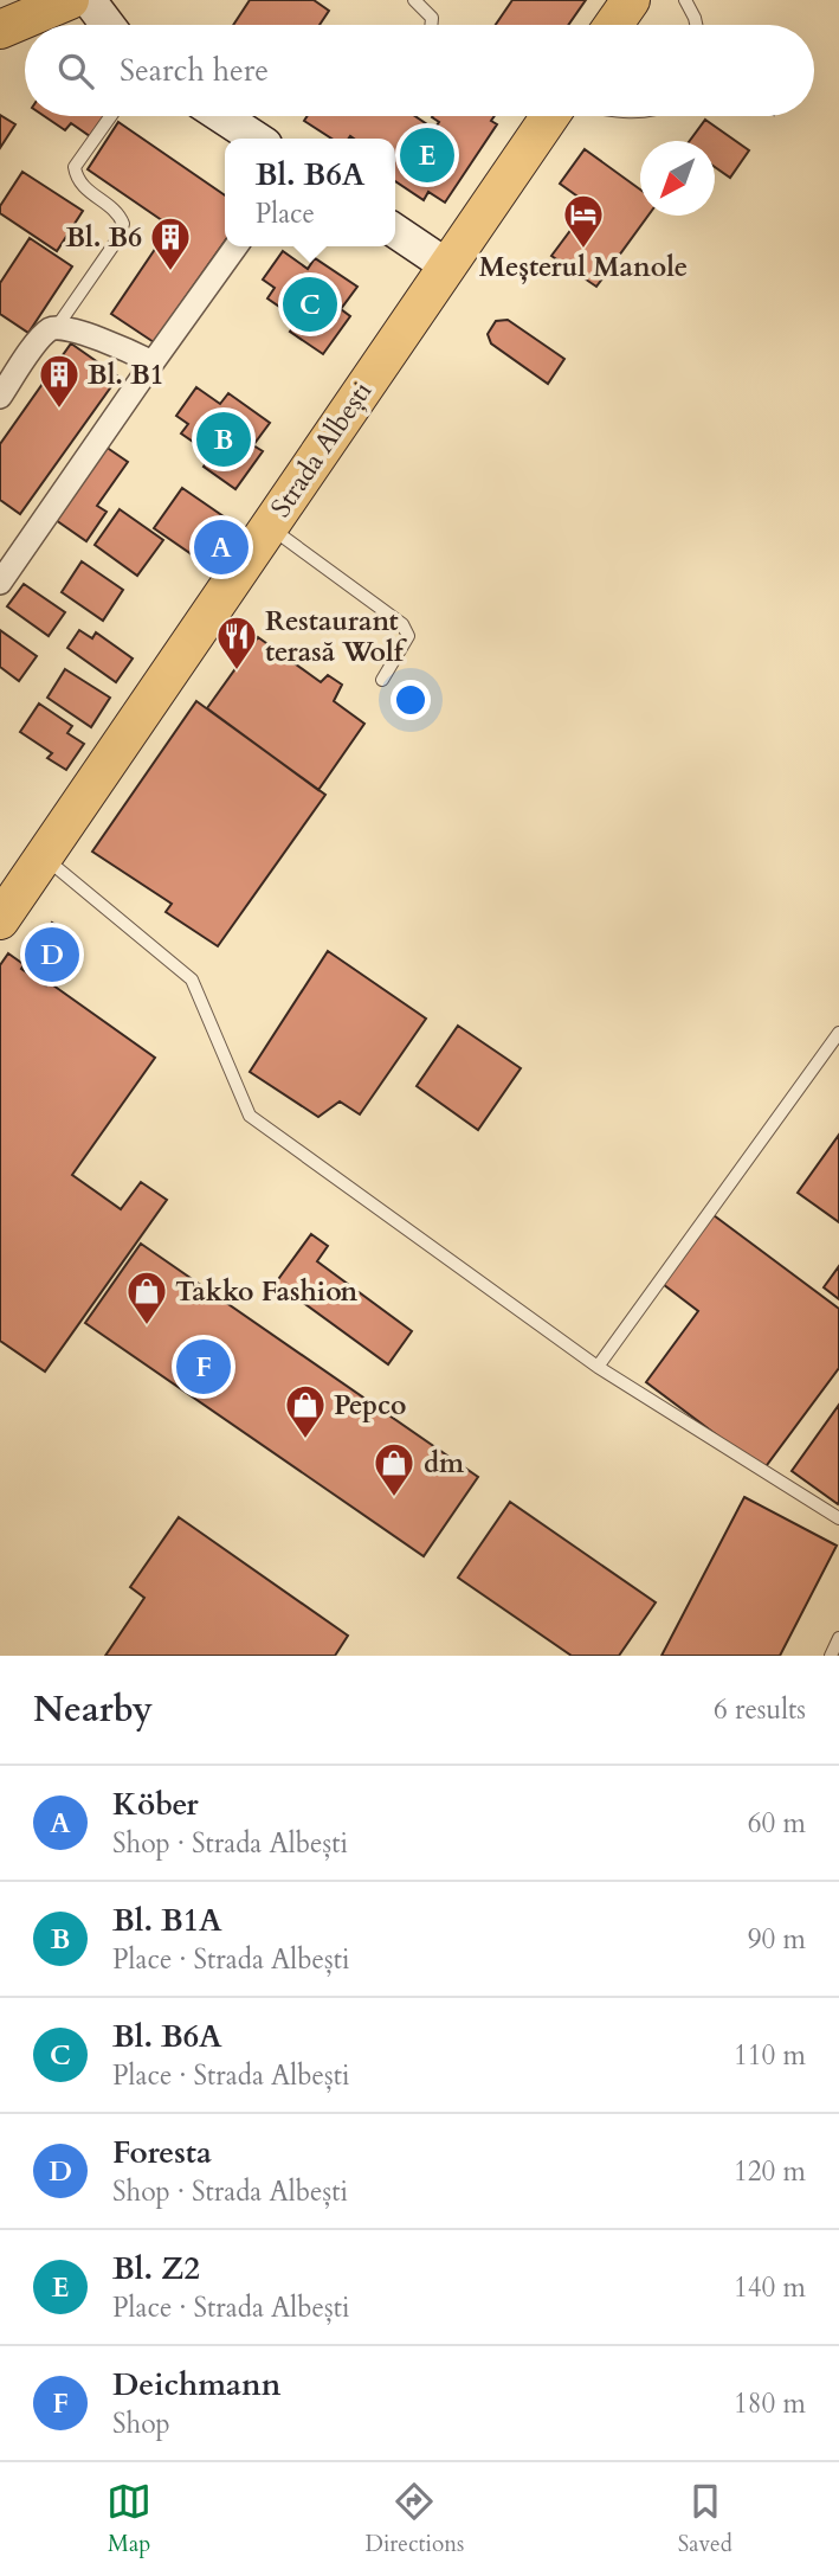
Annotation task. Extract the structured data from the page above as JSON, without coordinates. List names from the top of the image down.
{
  "streets": {
    "main road": ["Strada Albești"]
  },
  "places": {
    "hotel": ["Meșterul Manole"],
    "building": ["Bl. B6", "Bl. B1"],
    "restaurant": ["Restaurant terasă Wolf"],
    "shop": ["Takko Fashion", "Pepco", "dm"]
  },
  "north": "bottom left",
  "page": {
    "search": "Search here",
    "pins": [
      "E",
      "C",
      "B",
      "A",
      "D",
      "F"
    ],
    "popup": ["Bl. B6A", "Place"],
    "heading": ["Nearby", "6 results"],
    "list": [
      {
        "mark": "A",
        "name": "Köber",
        "note": "Shop · Strada Albești",
        "value": "60 m"
      },
      {
        "mark": "B",
        "name": "Bl. B1A",
        "note": "Place · Strada Albești",
        "value": "90 m"
      },
      {
        "mark": "C",
        "name": "Bl. B6A",
        "note": "Place · Strada Albești",
        "value": "110 m"
      },
      {
        "mark": "D",
        "name": "Foresta",
        "note": "Shop · Strada Albești",
        "value": "120 m"
      },
      {
        "mark": "E",
        "name": "Bl. Z2",
        "note": "Place · Strada Albești",
        "value": "140 m"
      },
      {
        "mark": "F",
        "name": "Deichmann",
        "note": "Shop",
        "value": "180 m"
      }
    ],
    "nav": ["Map", "Directions", "Saved"]
  }
}
